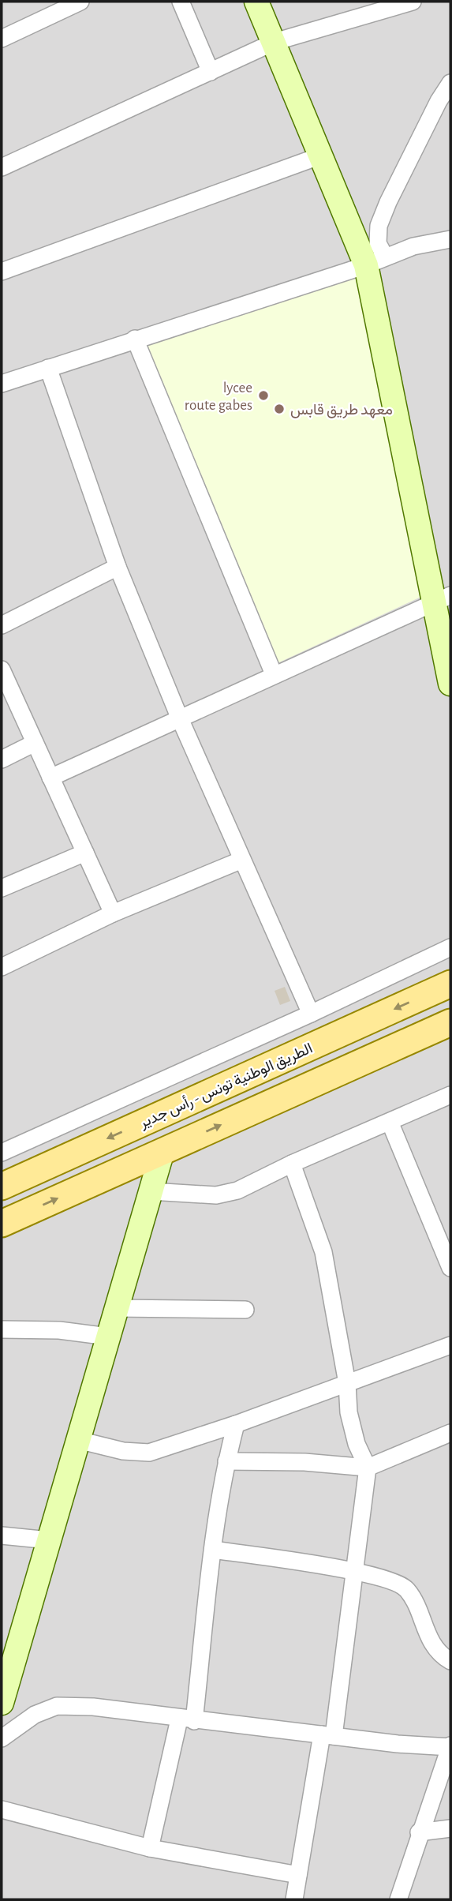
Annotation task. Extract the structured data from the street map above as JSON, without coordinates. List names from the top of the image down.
{
  "streets": {
    "main road": ["الطريق الوطنية تونس - رأس جدير"]
  },
  "places": ["lycee route gabes", "معهد طريق قابس"]
}
